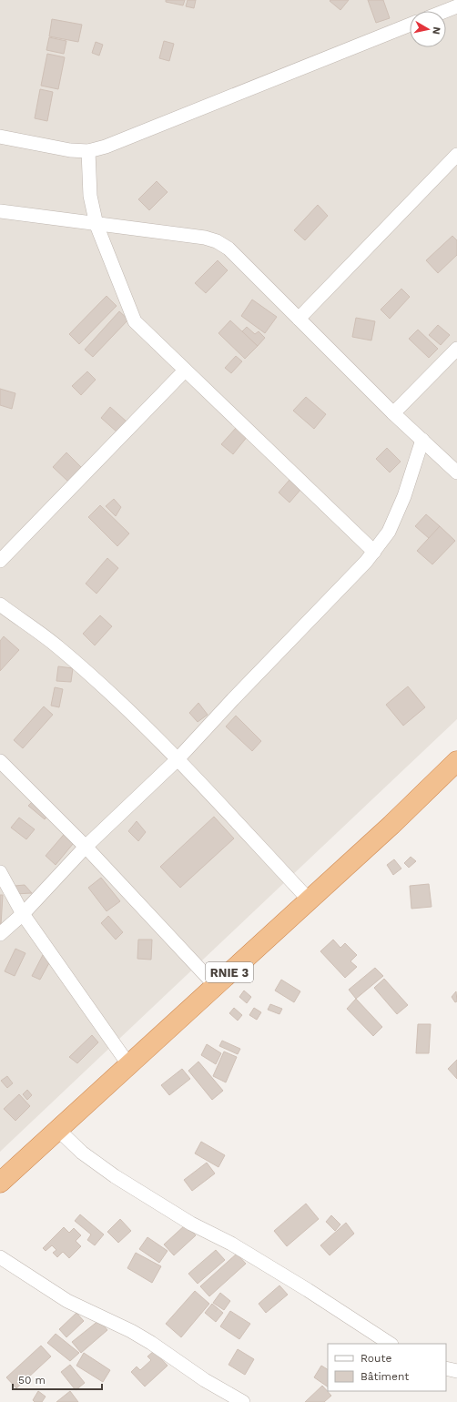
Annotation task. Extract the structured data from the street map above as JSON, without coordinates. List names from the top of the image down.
{
  "streets": {
    "highway": ["RNIE 3"]
  },
  "legend": ["Route", "Bâtiment"],
  "scale_bar": "50 m",
  "north": "right"
}
